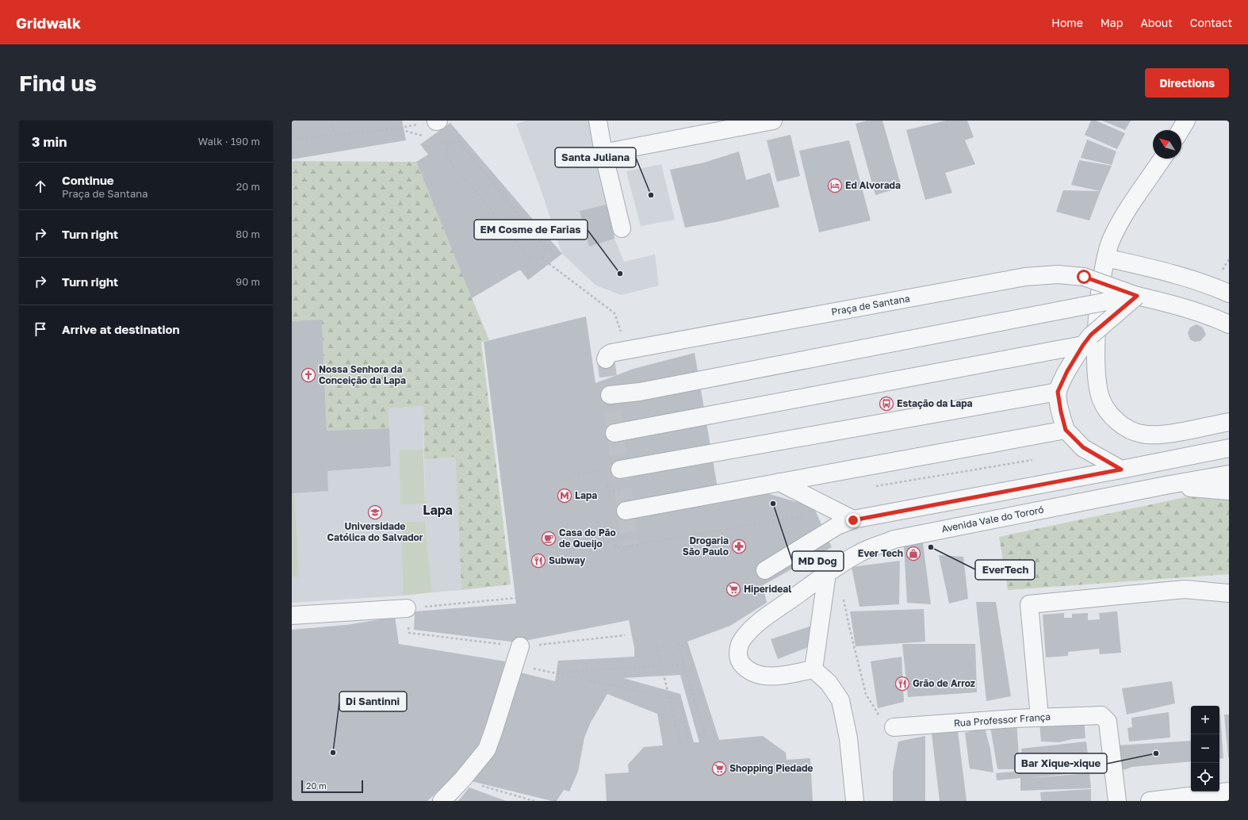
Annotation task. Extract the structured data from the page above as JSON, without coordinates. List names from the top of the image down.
{
  "streets": {
    "street": ["Praça de Santana", "Avenida Vale do Tororó", "Rua Professor França"]
  },
  "districts": ["Lapa"],
  "places": {
    "hotel": ["Ed Alvorada"],
    "other": [
      "Santa Juliana",
      "EM Cosme de Farias",
      "MD Dog",
      "EverTech",
      "Di Santinni",
      "Bar Xique-xique"
    ],
    "church": ["Nossa Senhora da Conceição da Lapa"],
    "bus stop": ["Estação da Lapa"],
    "metro station": ["Lapa"],
    "school or university": ["Universidade Católica do Salvador"],
    "cafe": ["Casa do Pão de Queijo"],
    "pharmacy": ["Drogaria São Paulo"],
    "shop": ["Ever Tech"],
    "restaurant": ["Subway", "Grão de Arroz"],
    "supermarket": ["Hiperideal", "Shopping Piedade"]
  },
  "scale_bar": "20 m",
  "north": "top left",
  "page": {
    "header": "Gridwalk",
    "nav": [
      "Home",
      "Map",
      "About",
      "Contact"
    ],
    "buttons": "Directions",
    "title": "Find us",
    "heading": ["3 min", "Walk · 190 m"],
    "list": [
      ["Continue", "Praça de Santana", "20 m"],
      ["Turn right", "80 m"],
      ["Turn right", "90 m"],
      "Arrive at destination"
    ],
    "map_buttons": ["+", "−"],
    "scale": "20 m"
  }
}
